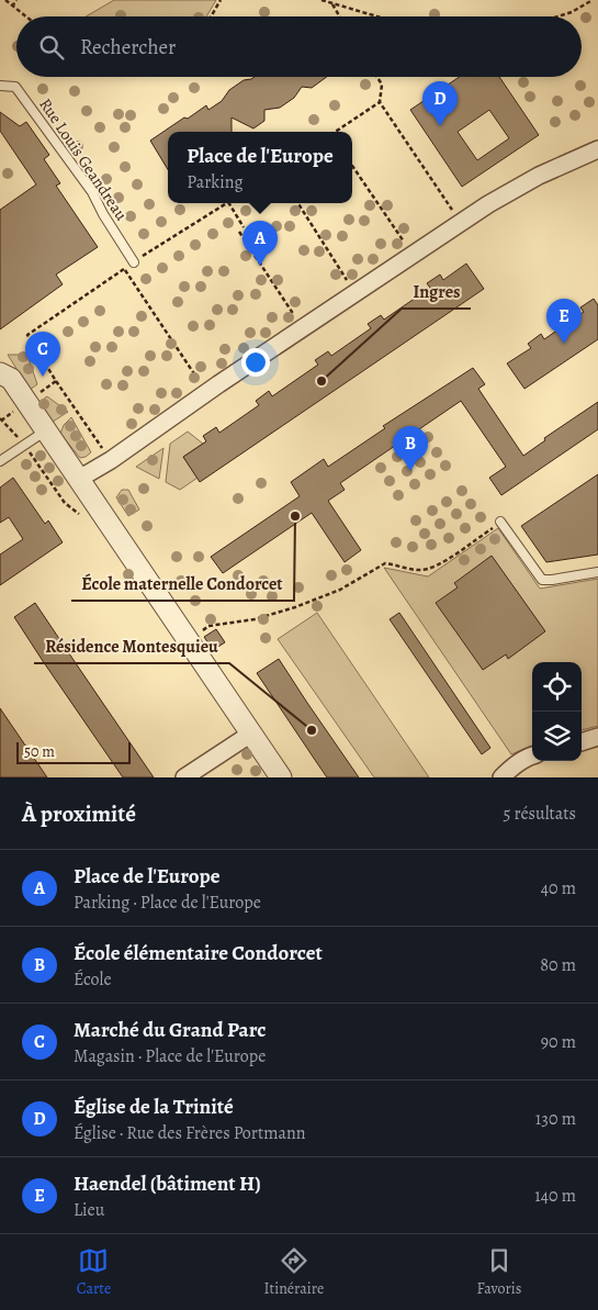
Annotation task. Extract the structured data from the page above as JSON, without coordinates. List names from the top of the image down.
{
  "streets": {
    "lane": ["Rue Louis Geandreau"]
  },
  "places": ["Ingres", "École maternelle Condorcet", "Résidence Montesquieu"],
  "scale_bar": "50 m",
  "page": {
    "search": "Rechercher",
    "pins": [
      "D",
      "A",
      "E",
      "C",
      "B"
    ],
    "popup": ["Place de l'Europe", "Parking"],
    "scale": "50 m",
    "heading": ["À proximité", "5 résultats"],
    "list": [
      {
        "mark": "A",
        "name": "Place de l'Europe",
        "note": "Parking · Place de l'Europe",
        "value": "40 m"
      },
      {
        "mark": "B",
        "name": "École élémentaire Condorcet",
        "note": "École",
        "value": "80 m"
      },
      {
        "mark": "C",
        "name": "Marché du Grand Parc",
        "note": "Magasin · Place de l'Europe",
        "value": "90 m"
      },
      {
        "mark": "D",
        "name": "Église de la Trinité",
        "note": "Église · Rue des Frères Portmann",
        "value": "130 m"
      },
      {
        "mark": "E",
        "name": "Haendel (bâtiment H)",
        "note": "Lieu",
        "value": "140 m"
      }
    ],
    "nav": ["Carte", "Itinéraire", "Favoris"]
  }
}
